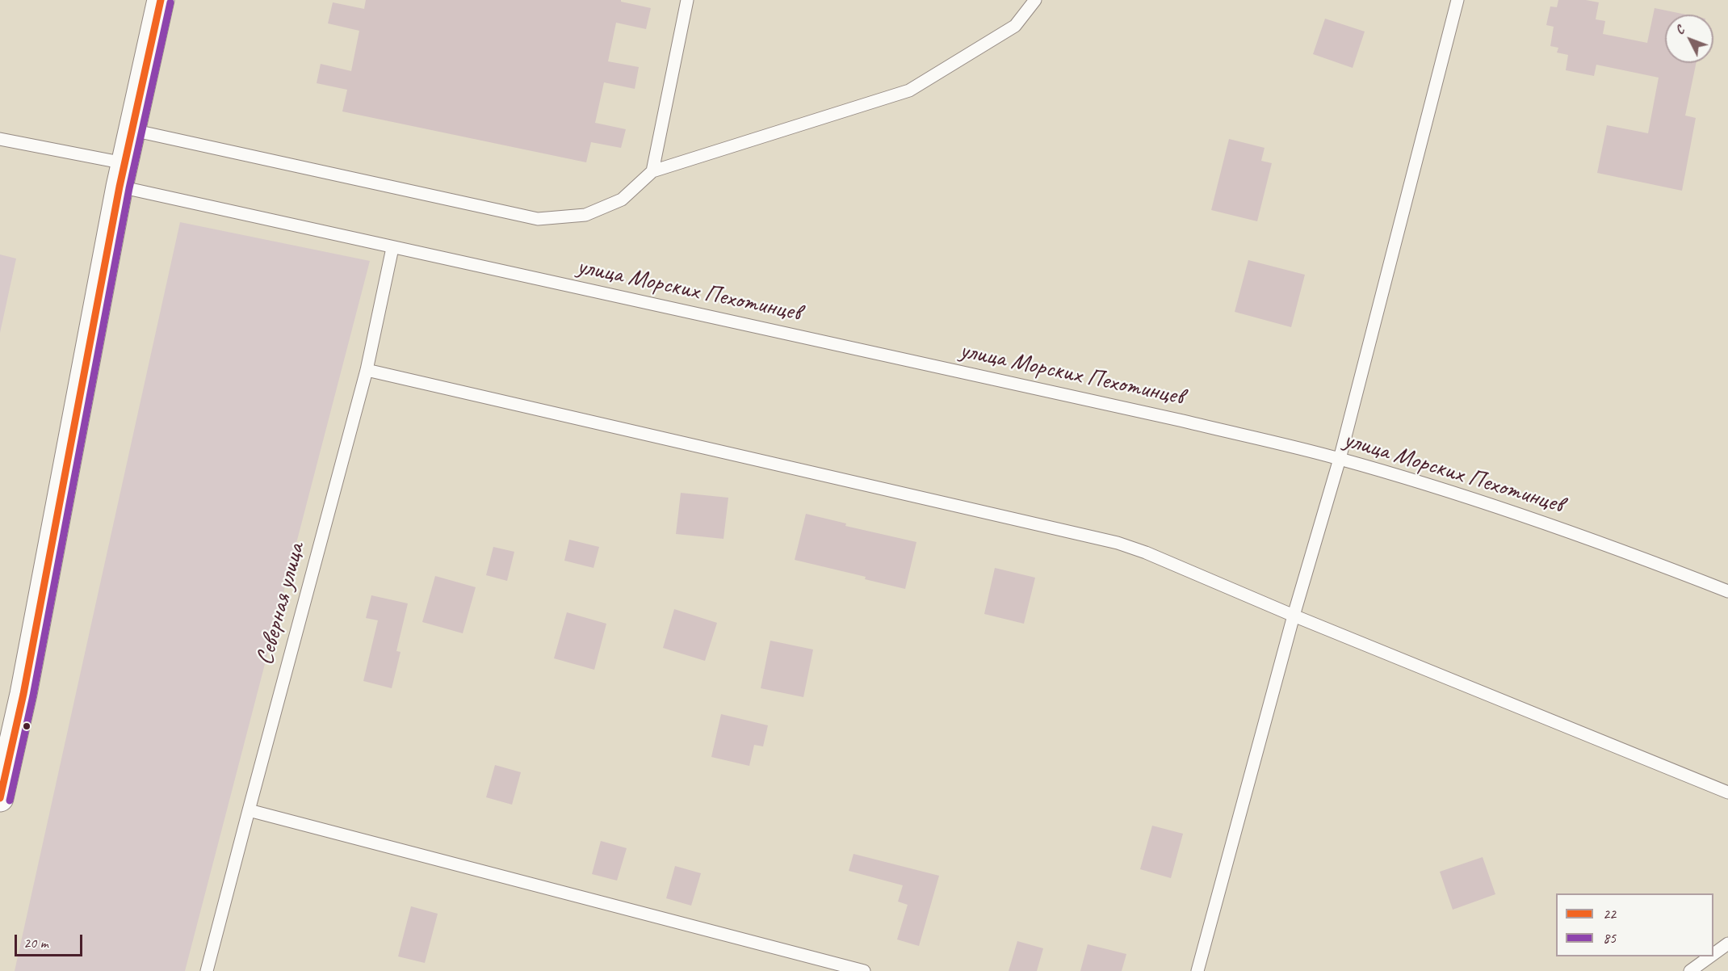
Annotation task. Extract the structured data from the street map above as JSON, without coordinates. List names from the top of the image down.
{
  "streets": {
    "lane": ["улица Морских Пехотинцев", "Северная улица"]
  },
  "crossings": [
    ["улица Морских Пехотинцев", "Северная улица"]
  ],
  "lines": ["transit line 22", "transit line 85"],
  "legend": ["22", "85"],
  "scale_bar": "20 m",
  "north": "top left"
}
